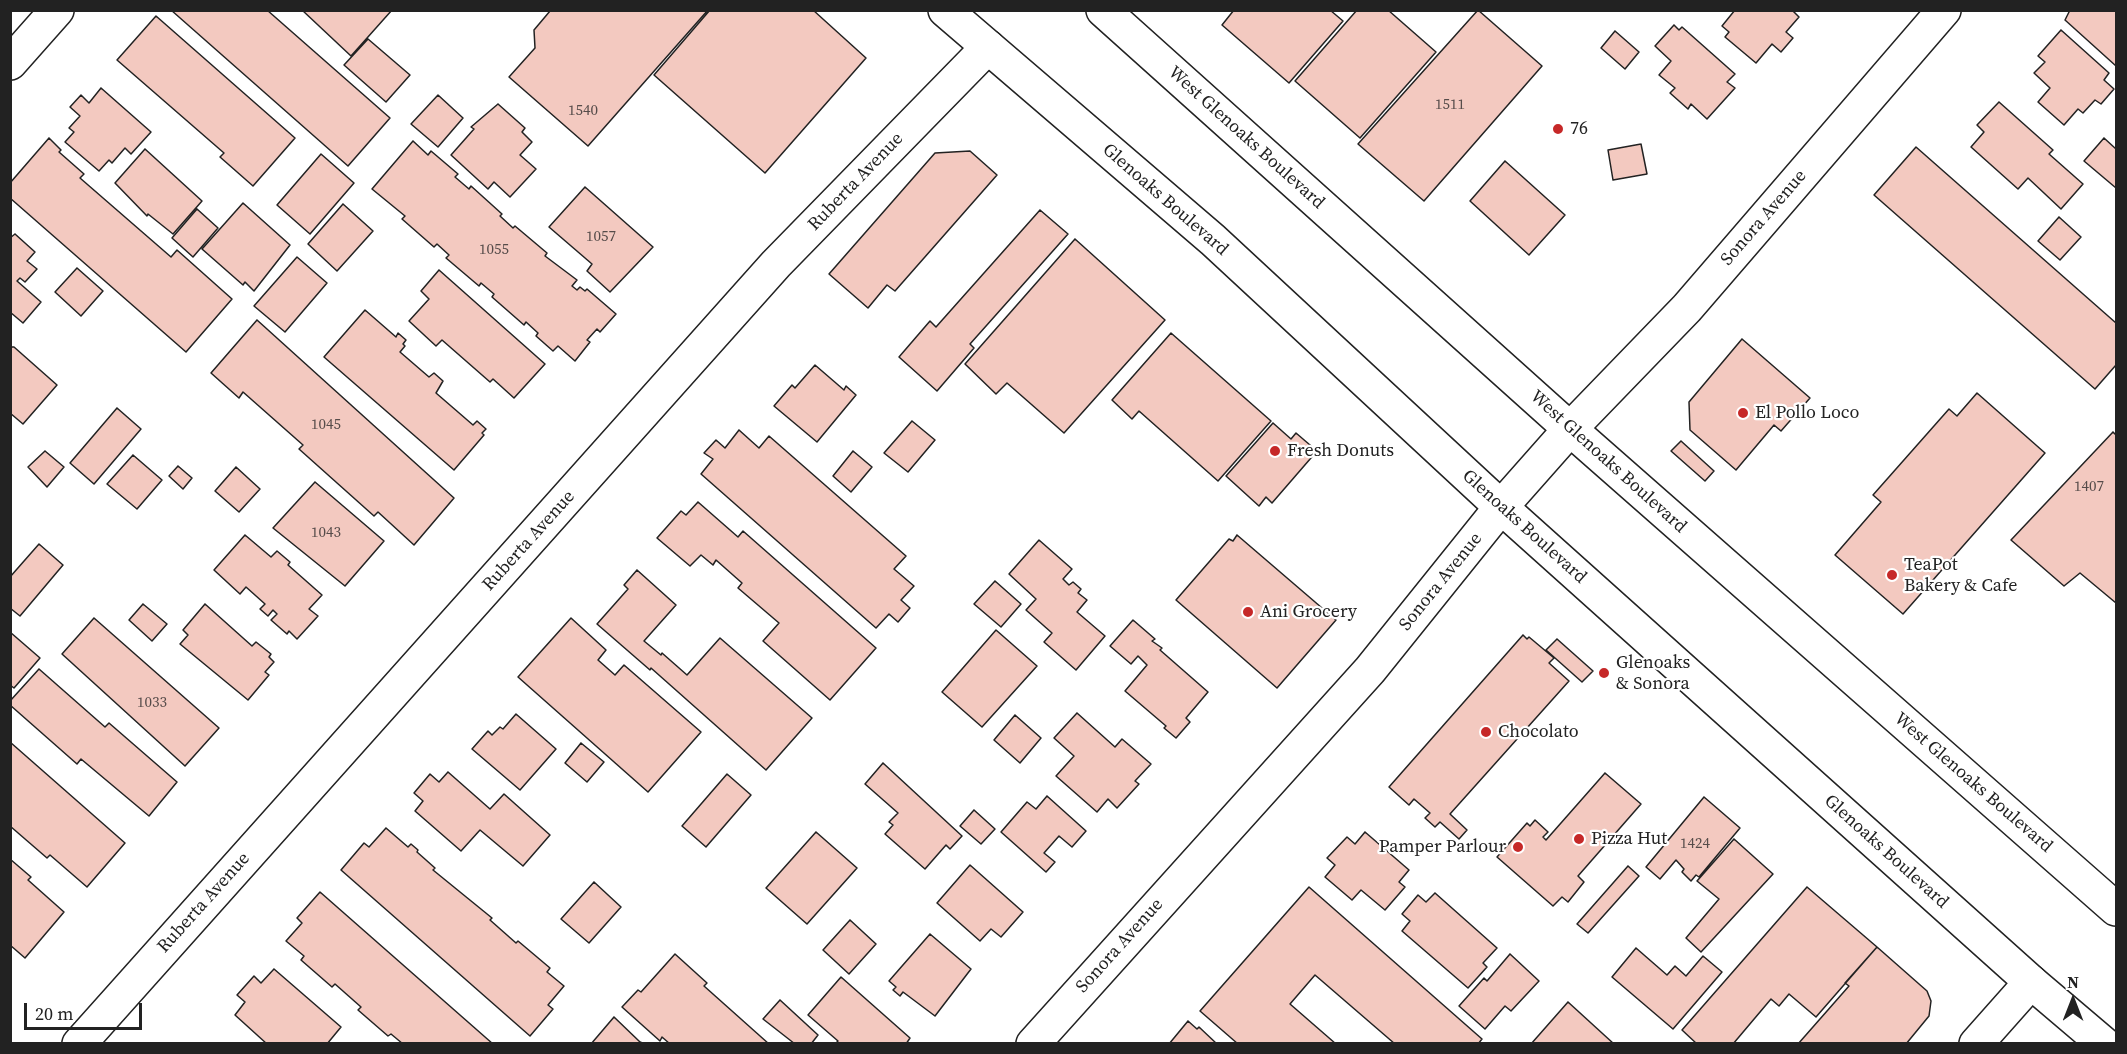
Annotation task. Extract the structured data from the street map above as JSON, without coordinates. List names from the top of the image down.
{
  "streets": {
    "main road": [
      "West Glenoaks Boulevard",
      "Ruberta Avenue",
      "Glenoaks Boulevard",
      "Sonora Avenue"
    ]
  },
  "crossings": [
    ["West Glenoaks Boulevard", "Sonora Avenue"],
    ["Ruberta Avenue", "Glenoaks Boulevard"],
    ["Glenoaks Boulevard", "Sonora Avenue"]
  ],
  "places": [
    "76",
    "El Pollo Loco",
    "Fresh Donuts",
    "TeaPot Bakery & Cafe",
    "Ani Grocery",
    "Glenoaks & Sonora",
    "Chocolato",
    "Pizza Hut",
    "Pamper Parlour"
  ],
  "house_numbers": [
    "1511",
    "1540",
    "1057",
    "1055",
    "1045",
    "1407",
    "1043",
    "1033",
    "1424"
  ],
  "scale_bar": "20 m",
  "north": "top"
}
